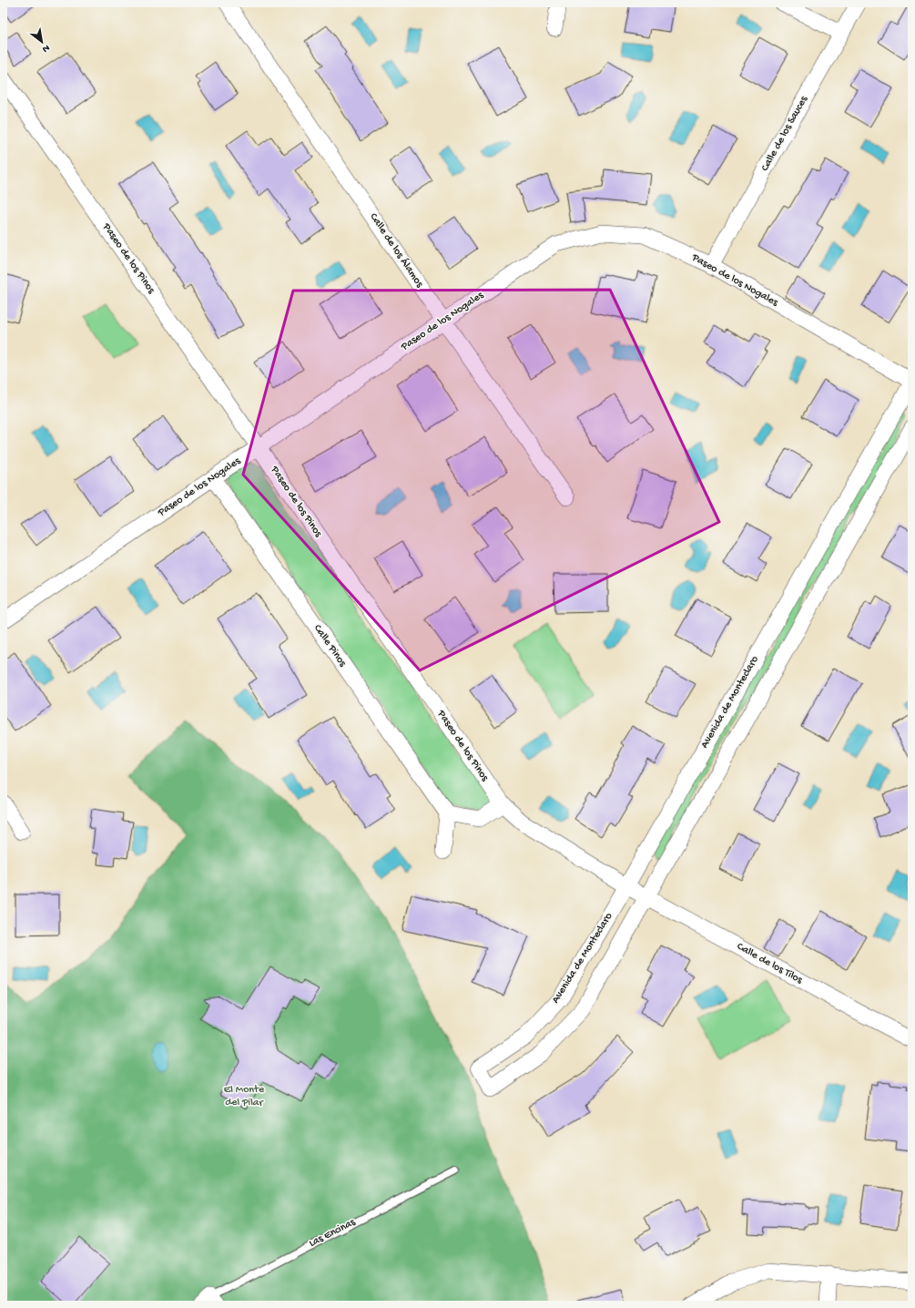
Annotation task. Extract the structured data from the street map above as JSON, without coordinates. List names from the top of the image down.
{
  "streets": {
    "street": [
      "Calle de los Sauces",
      "Calle de los Álamos",
      "Paseo de los Pinos",
      "Paseo de los Nogales",
      "Calle Pinos",
      "Avenida de Monteclaro",
      "Calle de los Tilos"
    ],
    "lane": ["Las Encinas"]
  },
  "crossings": [
    ["Calle de los Sauces", "Paseo de los Nogales"],
    ["Calle de los Álamos", "Paseo de los Nogales"],
    ["Paseo de los Pinos", "Paseo de los Nogales"],
    ["Paseo de los Pinos", "Avenida de Monteclaro"],
    ["Paseo de los Pinos", "Calle de los Tilos"],
    ["Paseo de los Nogales", "Calle Pinos"],
    ["Paseo de los Nogales", "Avenida de Monteclaro"],
    ["Avenida de Monteclaro", "Calle de los Tilos"]
  ],
  "parks": ["El Monte del Pilar"],
  "north": "bottom right"
}
